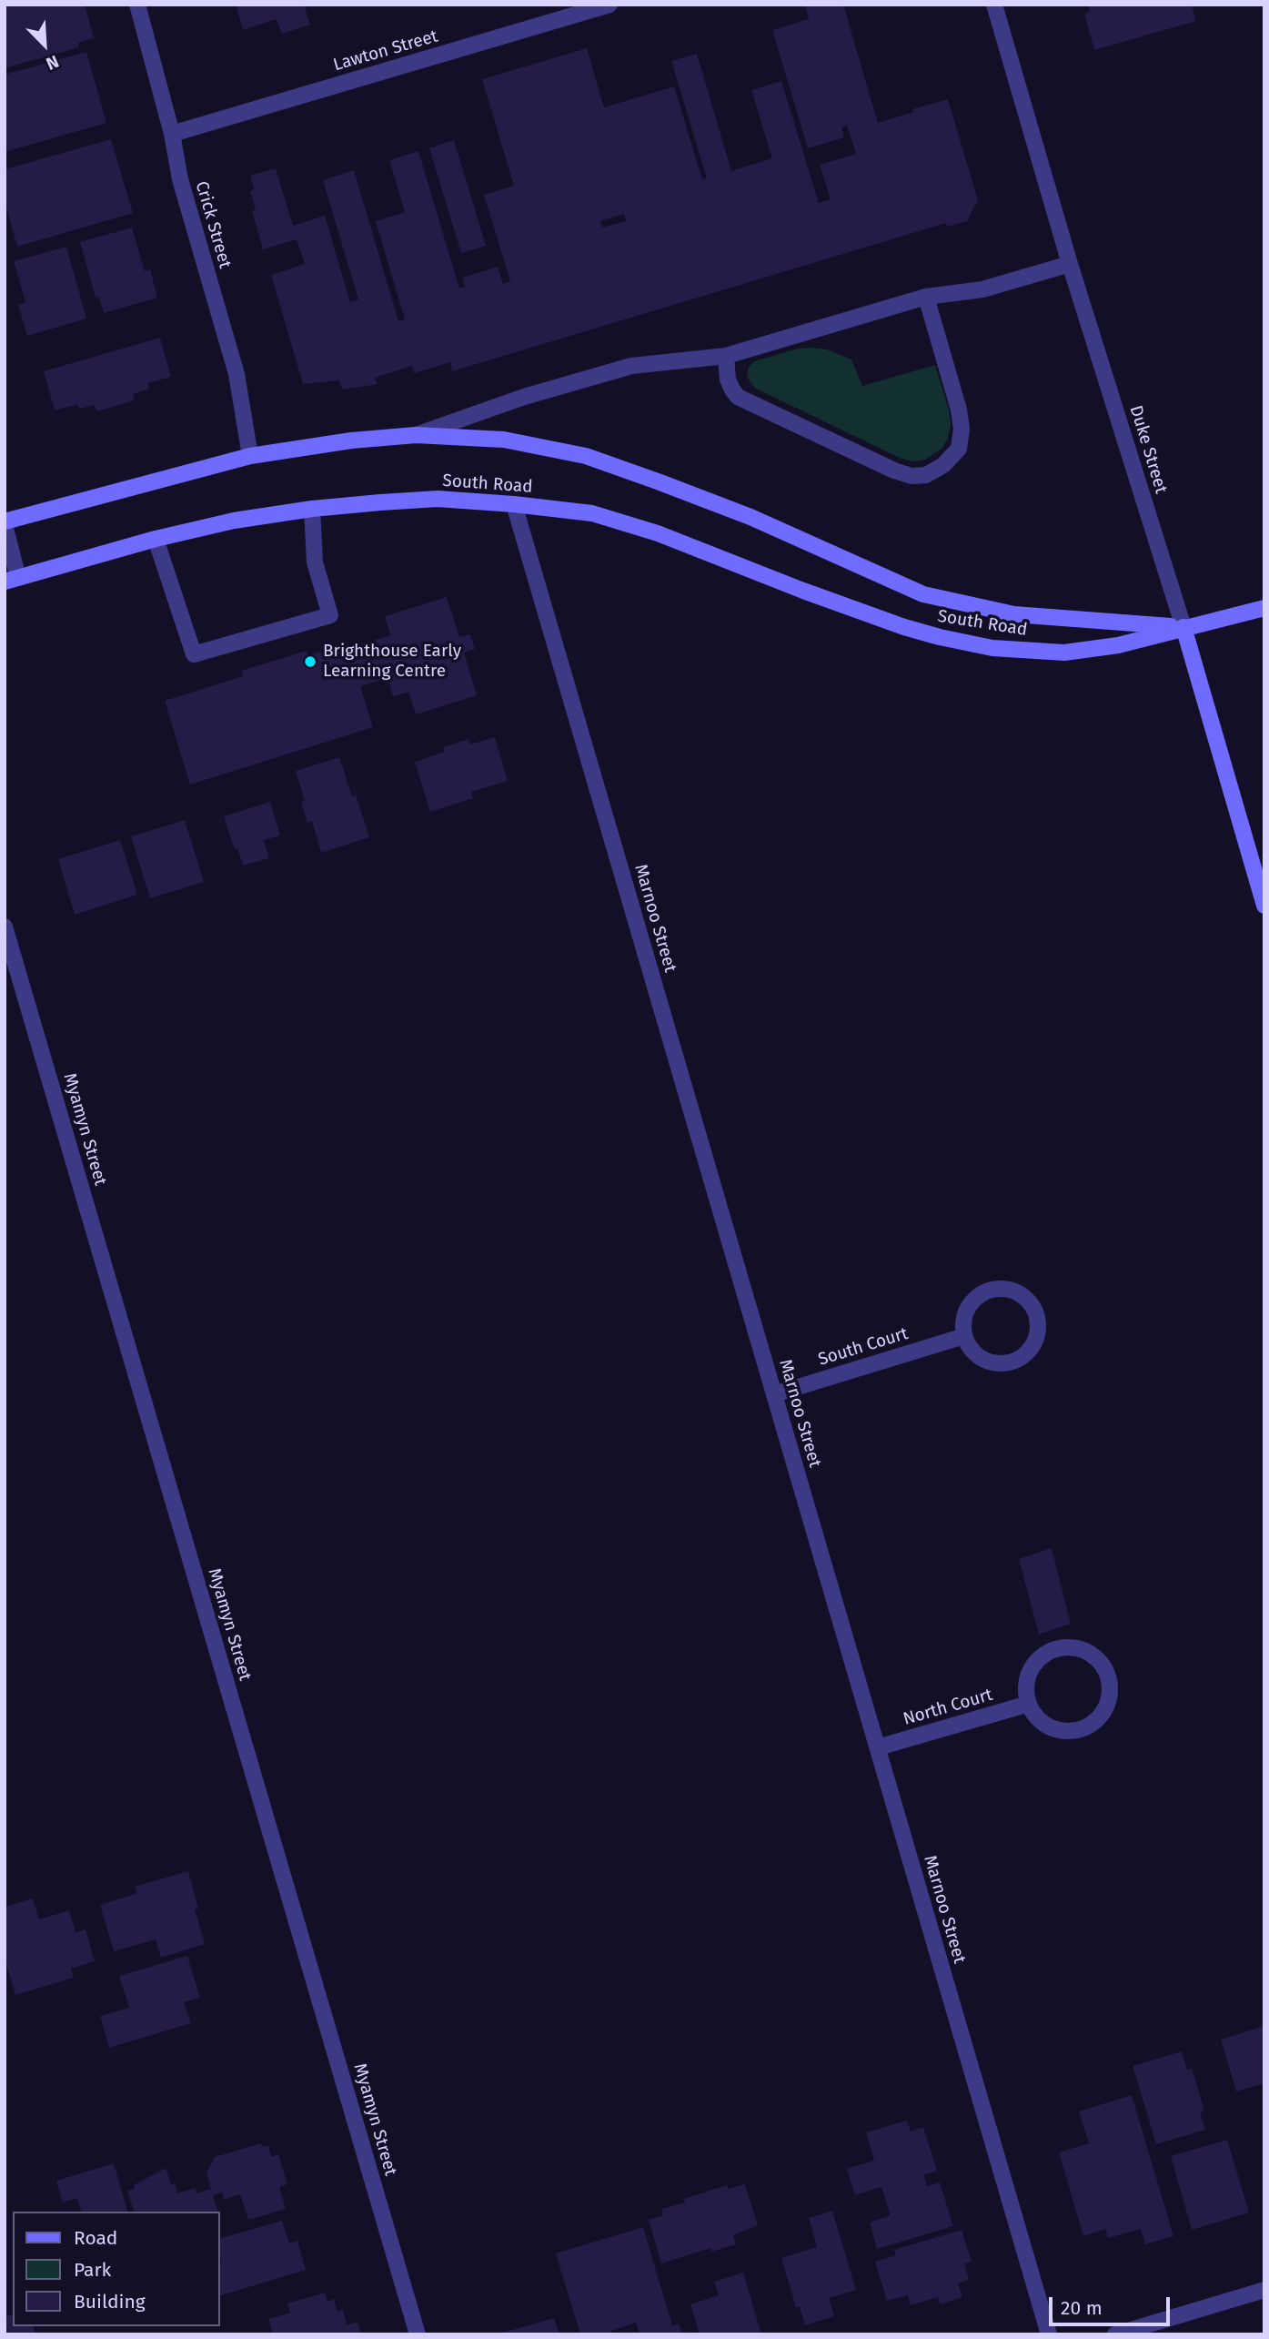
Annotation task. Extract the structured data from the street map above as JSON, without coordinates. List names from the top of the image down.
{
  "streets": {
    "street": [
      "Lawton Street",
      "Crick Street",
      "Duke Street",
      "South Road",
      "Marnoo Street",
      "Myamyn Street",
      "South Court",
      "North Court"
    ]
  },
  "crossings": [
    ["Lawton Street", "Crick Street"],
    ["Crick Street", "South Road"],
    ["Duke Street", "South Road"],
    ["South Road", "Marnoo Street"],
    ["Marnoo Street", "South Court"],
    ["Marnoo Street", "North Court"]
  ],
  "places": ["Brighthouse Early Learning Centre"],
  "legend": ["Road", "Park", "Building"],
  "scale_bar": "20 m",
  "north": "bottom right"
}
